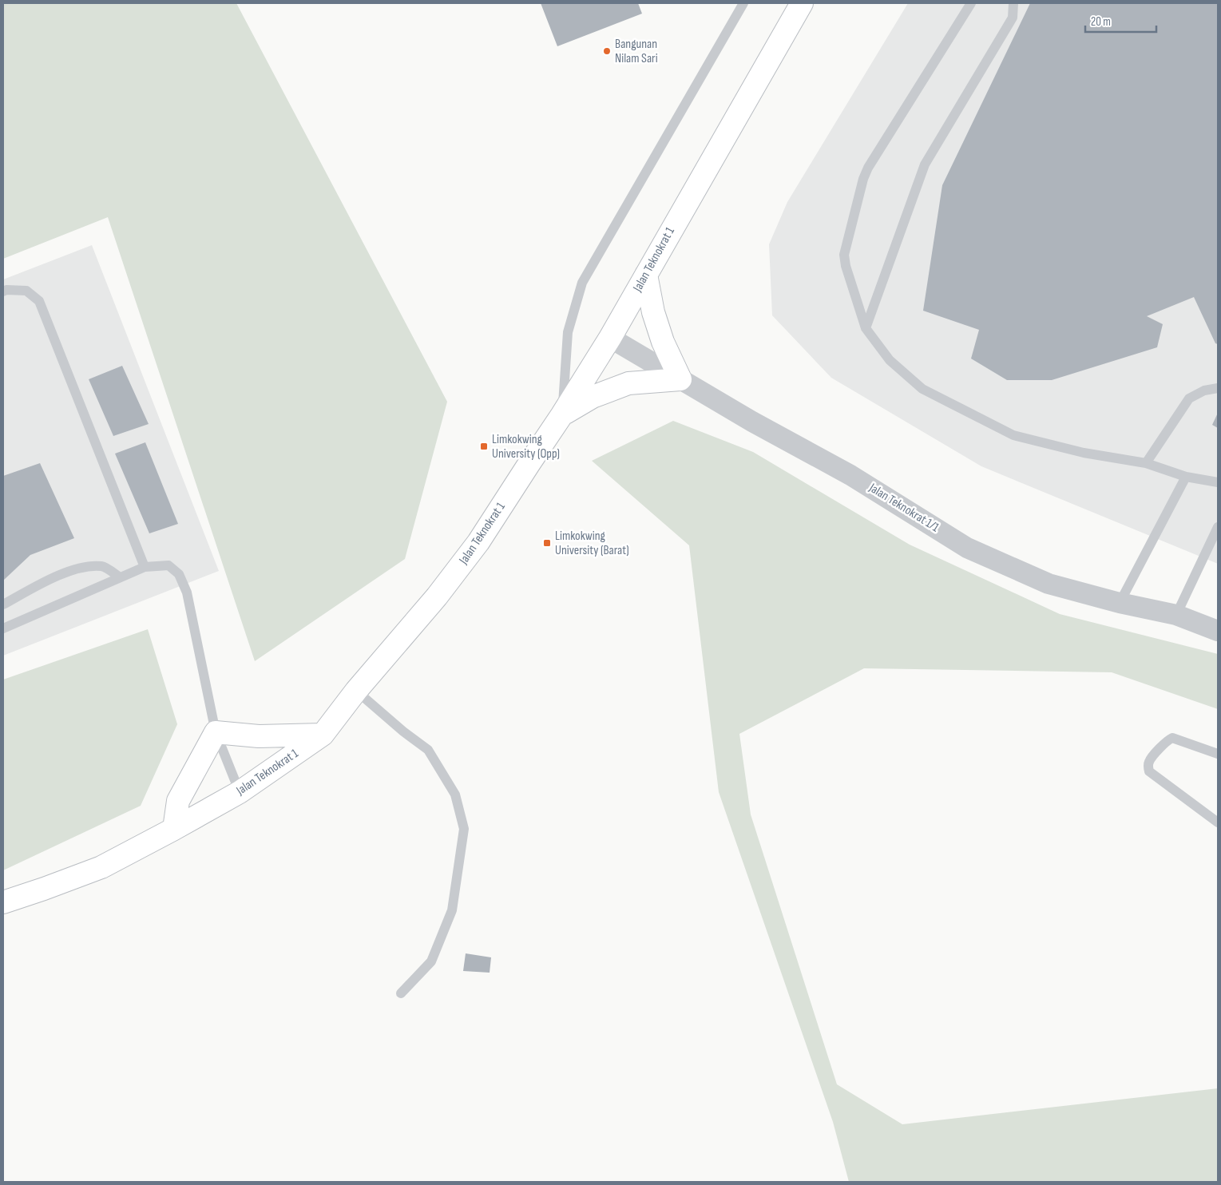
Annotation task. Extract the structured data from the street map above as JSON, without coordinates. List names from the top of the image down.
{
  "streets": {
    "main road": ["Jalan Teknokrat 1"],
    "street": ["Jalan Teknokrat 1/1"]
  },
  "crossings": [
    ["Jalan Teknokrat 1", "Jalan Teknokrat 1/1"]
  ],
  "places": {
    "other": ["Bangunan Nilam Sari"],
    "transit": ["Limkokwing University (Opp)", "Limkokwing University (Barat)"]
  },
  "scale_bar": "20 m"
}
